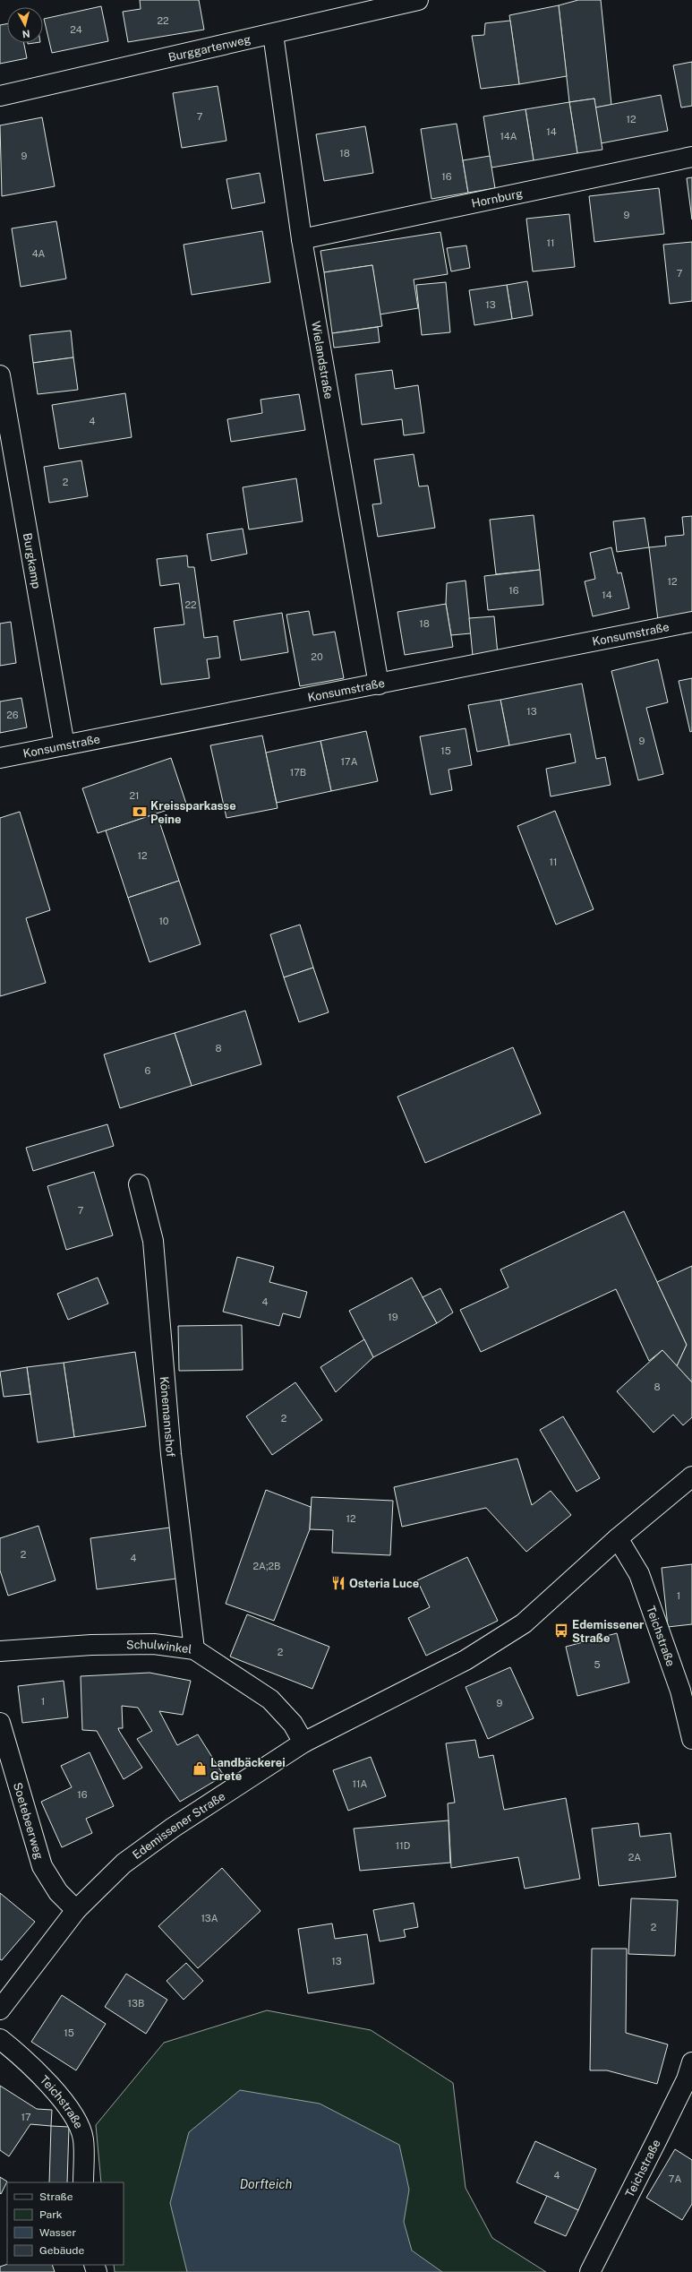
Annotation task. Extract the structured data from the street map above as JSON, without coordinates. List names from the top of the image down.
{
  "streets": {
    "street": [
      "Burggartenweg",
      "Hornburg",
      "Wielandstraße",
      "Burgkamp",
      "Konsumstraße",
      "Könemannshof",
      "Teichstraße",
      "Schulwinkel",
      "Soetebeerweg",
      "Edemissener Straße"
    ]
  },
  "crossings": [
    ["Burggartenweg", "Wielandstraße"],
    ["Hornburg", "Wielandstraße"],
    ["Wielandstraße", "Konsumstraße"],
    ["Burgkamp", "Konsumstraße"],
    ["Könemannshof", "Schulwinkel"],
    ["Teichstraße", "Edemissener Straße"],
    ["Schulwinkel", "Edemissener Straße"],
    ["Soetebeerweg", "Edemissener Straße"]
  ],
  "water": ["Dorfteich"],
  "places": {
    "bank": ["Kreissparkasse Peine"],
    "restaurant": ["Osteria Luce"],
    "bus stop": ["Edemissener Straße"],
    "shop": ["Landbäckerei Grete"]
  },
  "house_numbers": [
    "22",
    "24",
    "7",
    "12",
    "14",
    "14A",
    "18",
    "9",
    "16",
    "9",
    "11",
    "4A",
    "7",
    "13",
    "4",
    "2",
    "12",
    "16",
    "14",
    "22",
    "18",
    "20",
    "13",
    "26",
    "9",
    "15",
    "17A",
    "17B",
    "21",
    "12",
    "11",
    "10",
    "8",
    "6",
    "7",
    "4",
    "19",
    "8",
    "2",
    "12",
    "2",
    "4",
    "2A;2B",
    "1",
    "2",
    "5",
    "1",
    "9",
    "11A",
    "16",
    "11D",
    "2A",
    "13A",
    "2",
    "13",
    "13B",
    "15",
    "17",
    "4",
    "7A"
  ],
  "legend": [
    "Straße",
    "Park",
    "Wasser",
    "Gebäude"
  ],
  "north": "bottom"
}
